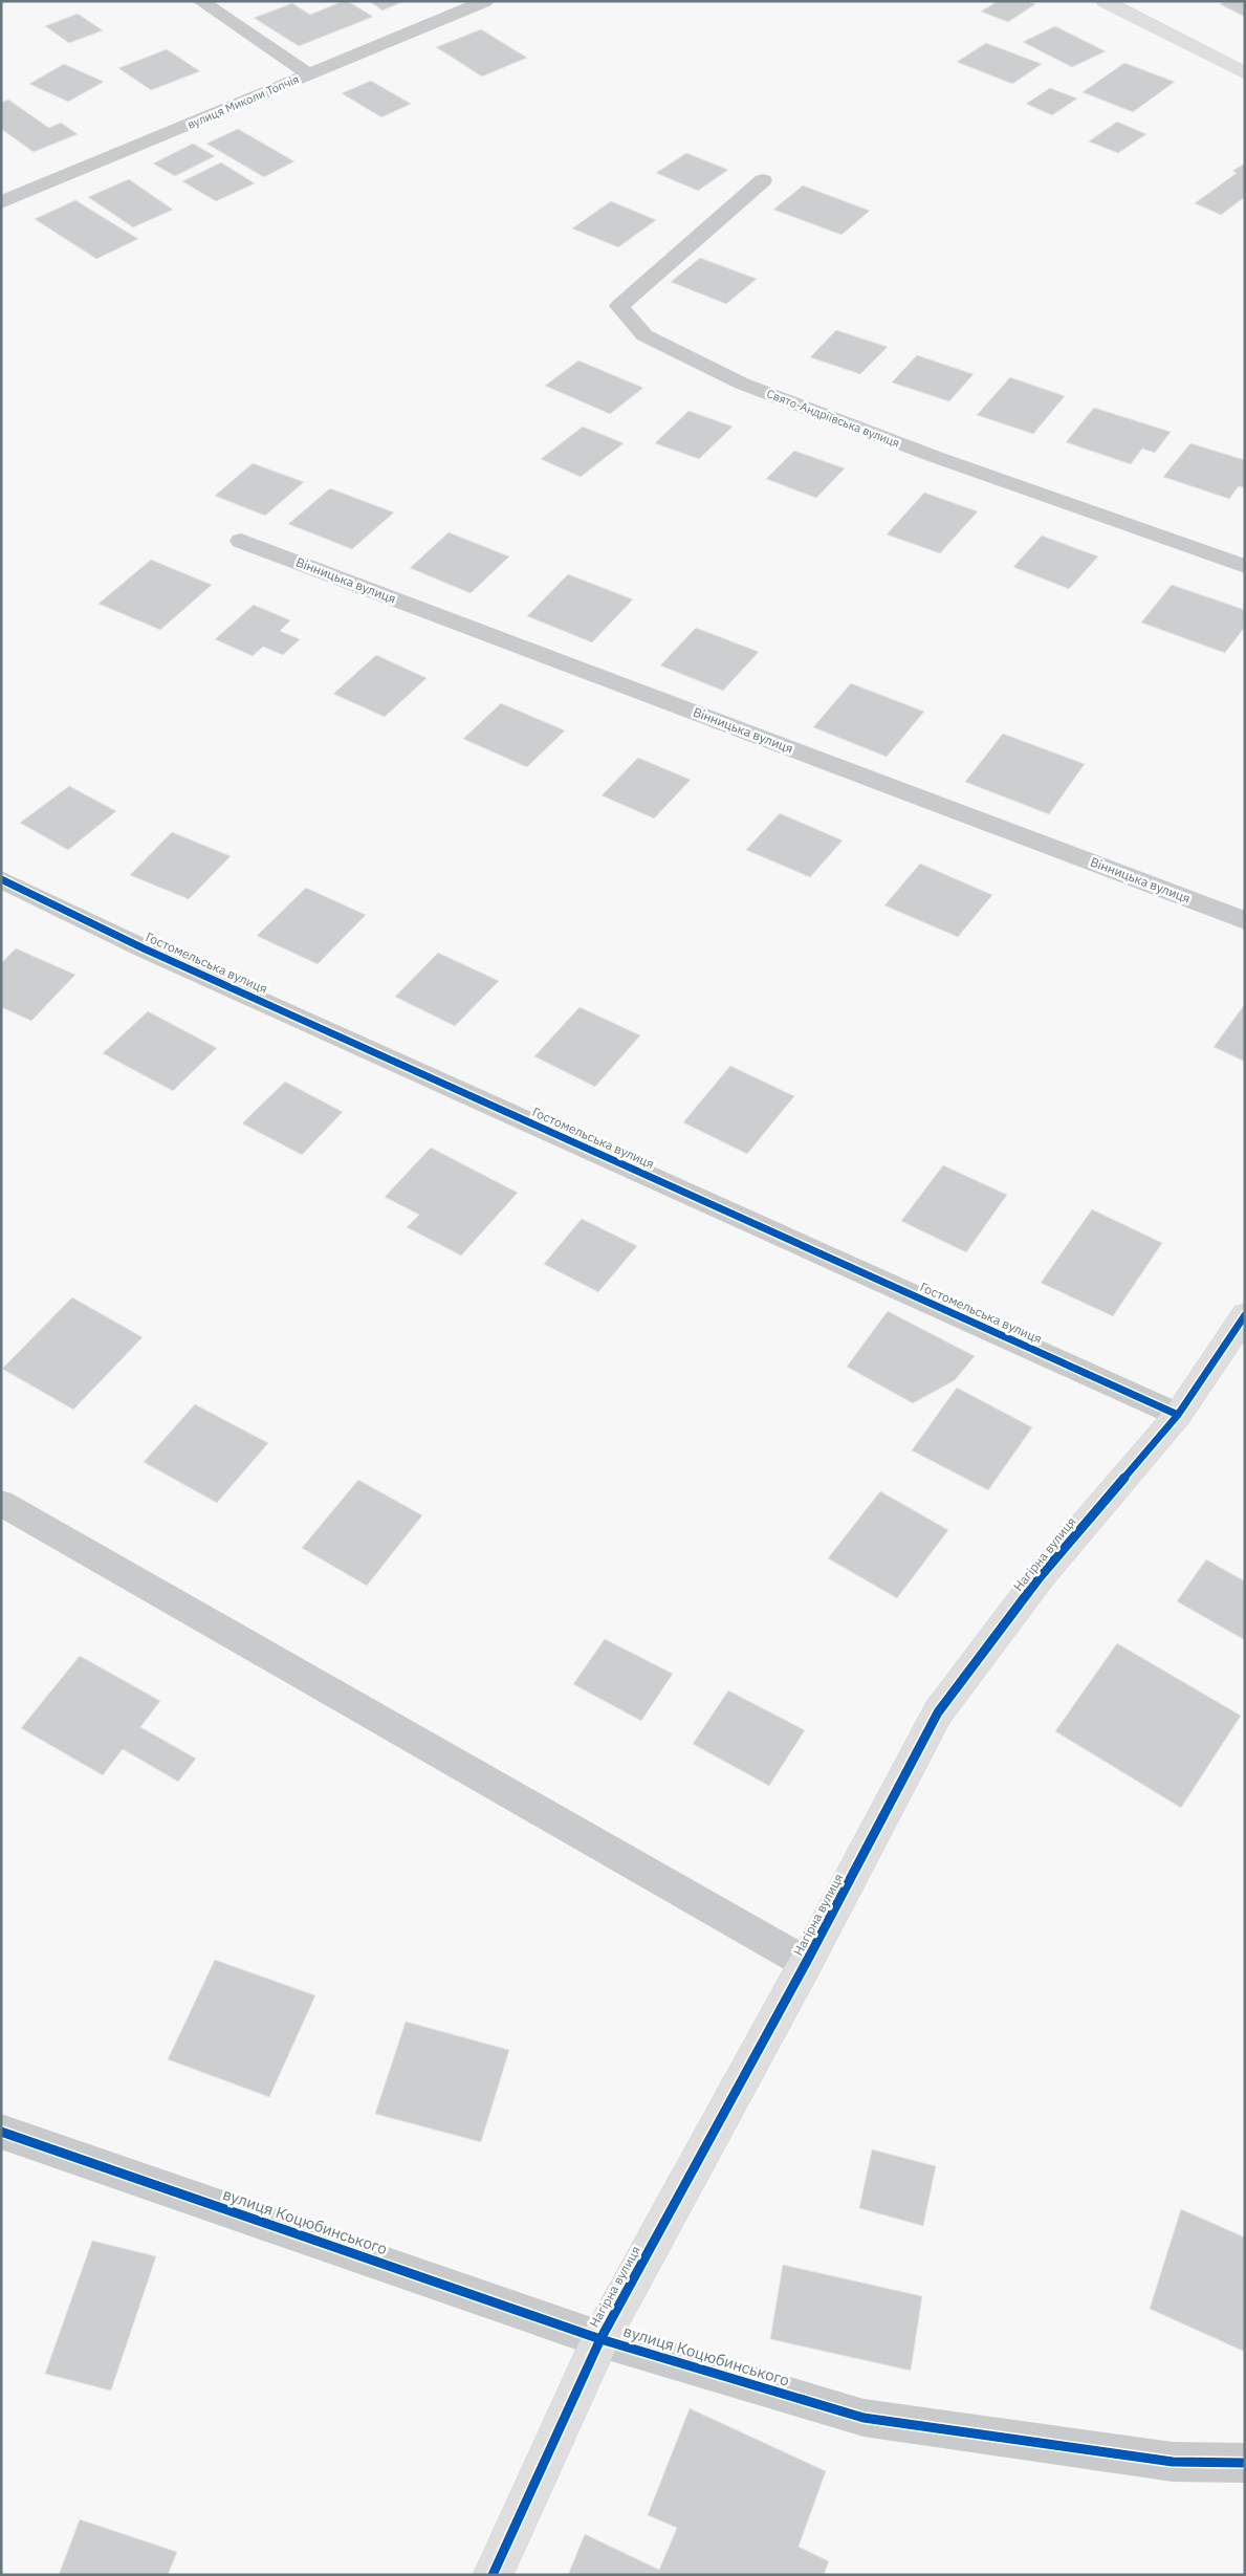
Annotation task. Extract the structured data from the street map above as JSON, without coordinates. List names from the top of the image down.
{
  "streets": {
    "street": [
      "вулиця Миколи Топчія",
      "Свято-Андріївська вулиця",
      "Вінницька вулиця",
      "Гостомельська вулиця",
      "Нагірна вулиця",
      "вулиця Коцюбинського"
    ]
  },
  "crossings": [
    ["Гостомельська вулиця", "Нагірна вулиця"],
    ["Нагірна вулиця", "вулиця Коцюбинського"]
  ]
}
